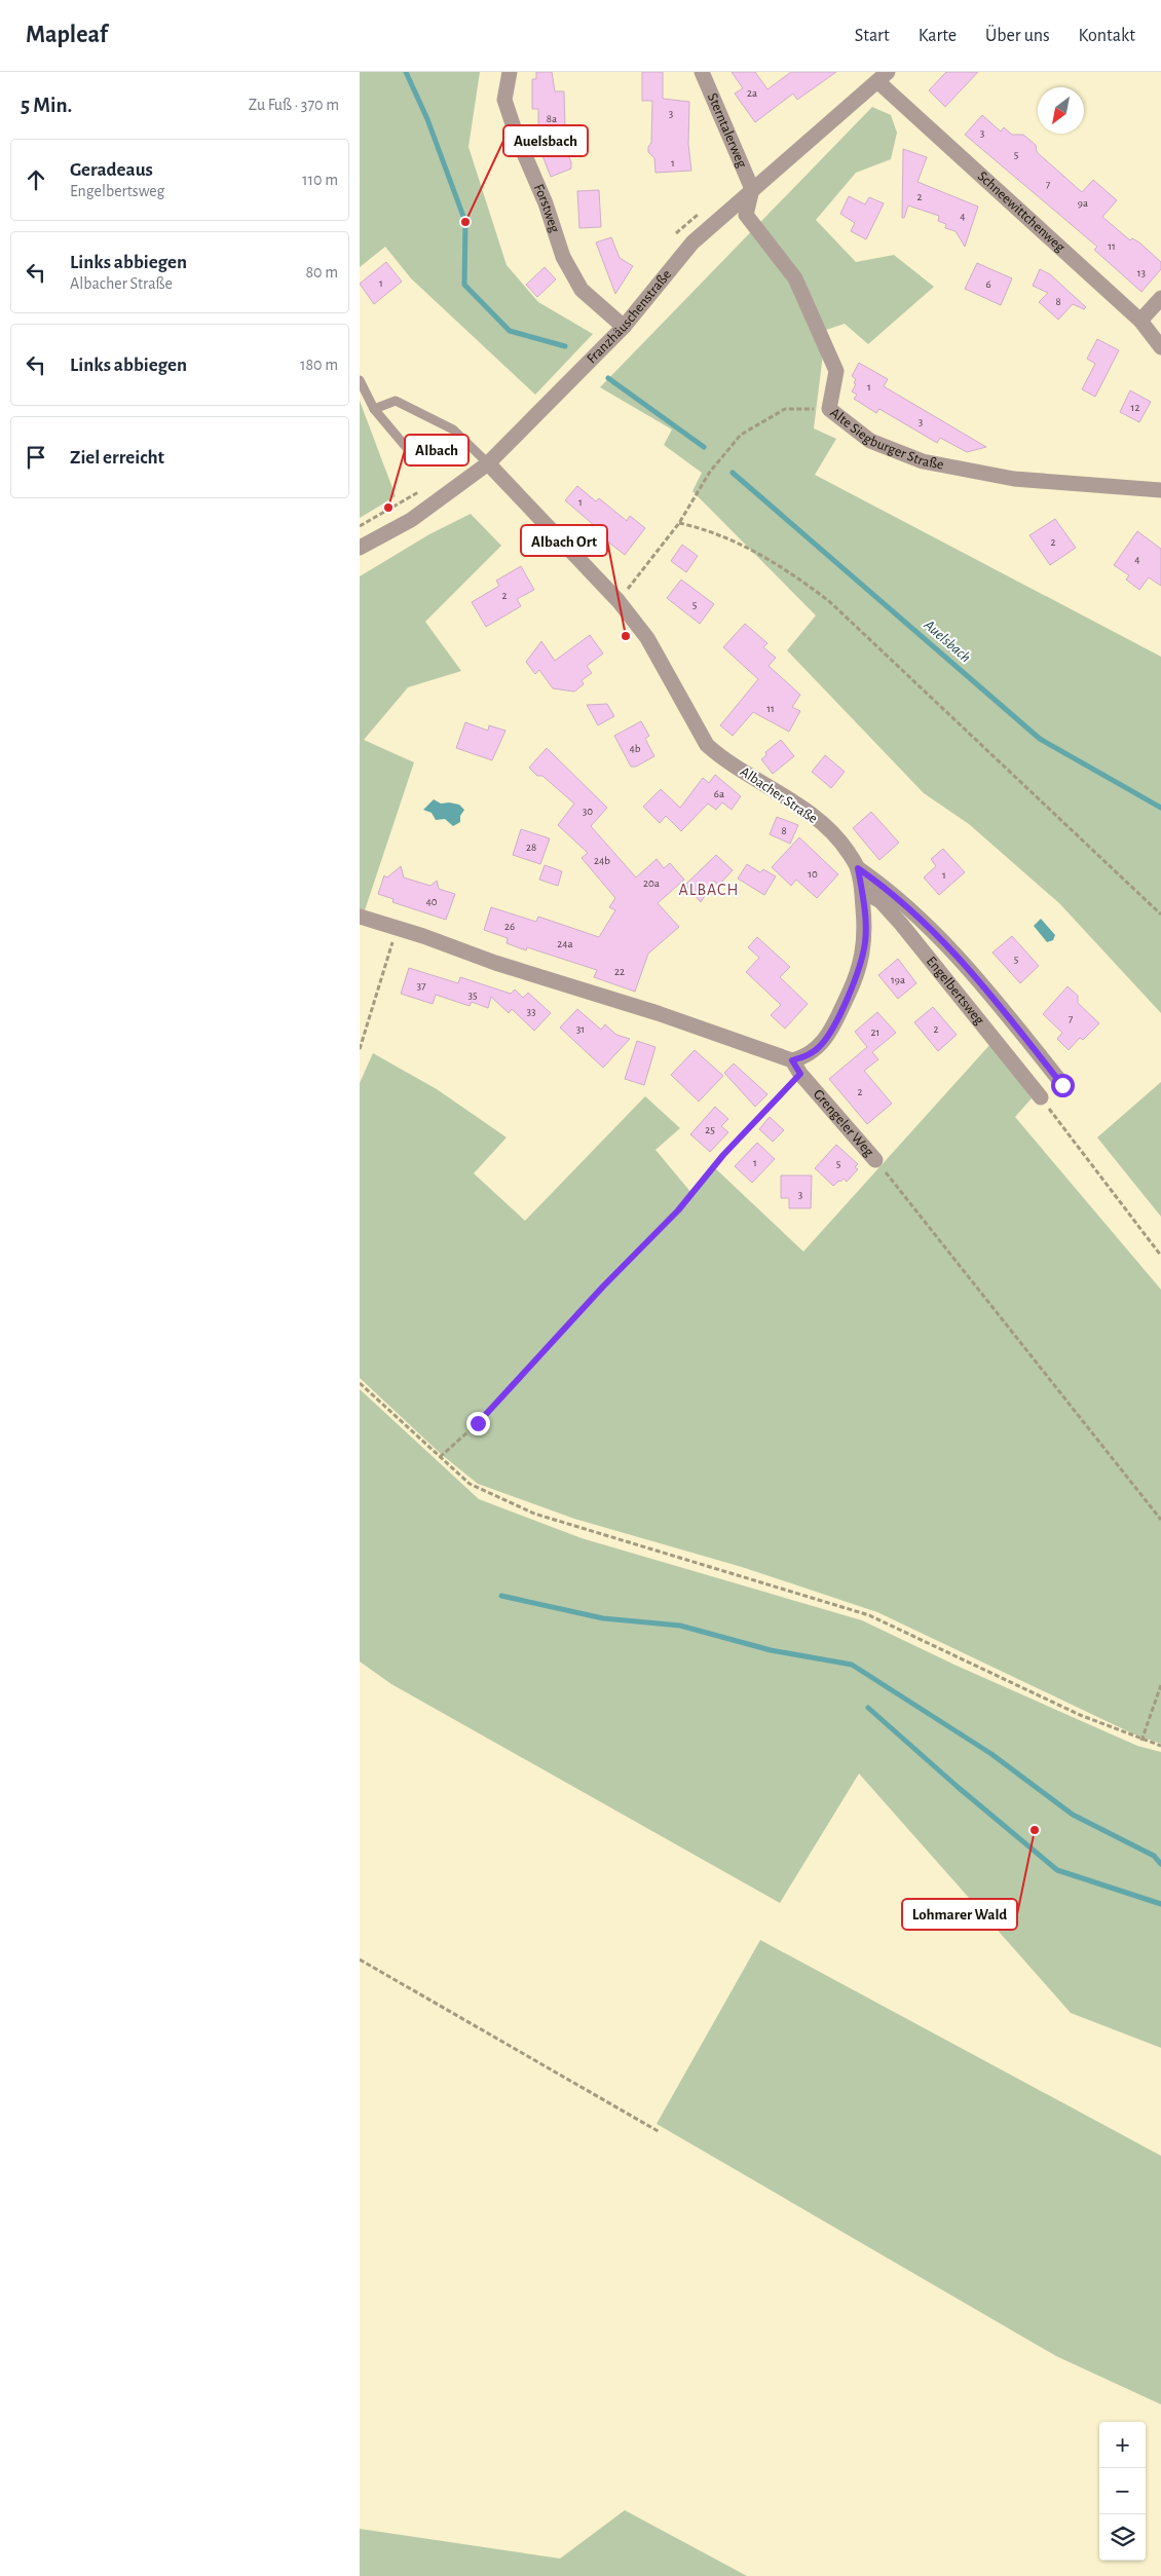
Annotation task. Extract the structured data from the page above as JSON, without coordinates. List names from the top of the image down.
{
  "streets": {
    "street": [
      "Sterntalerweg",
      "Forstweg",
      "Schneewittchenweg",
      "Franzhäuschenstraße",
      "Alte Siegburger Straße",
      "Albacher Straße",
      "Engelbertsweg",
      "Grengeler Weg"
    ]
  },
  "crossings": [
    ["Sterntalerweg", "Franzhäuschenstraße"],
    ["Sterntalerweg", "Alte Siegburger Straße"],
    ["Forstweg", "Franzhäuschenstraße"],
    ["Schneewittchenweg", "Franzhäuschenstraße"],
    ["Franzhäuschenstraße", "Alte Siegburger Straße"],
    ["Franzhäuschenstraße", "Albacher Straße"],
    ["Albacher Straße", "Engelbertsweg"],
    ["Albacher Straße", "Grengeler Weg"]
  ],
  "districts": ["ALBACH"],
  "water": ["Auelsbach"],
  "places": [
    "Auelsbach",
    "Albach",
    "Albach Ort",
    "Lohmarer Wald"
  ],
  "house_numbers": [
    "2a",
    "3",
    "8a",
    "3",
    "5",
    "1",
    "7",
    "2",
    "9a",
    "4",
    "11",
    "13",
    "1",
    "6",
    "8",
    "1",
    "12",
    "3",
    "1",
    "2",
    "4",
    "2",
    "5",
    "11",
    "4b",
    "6a",
    "30",
    "8",
    "28",
    "24b",
    "10",
    "1",
    "20a",
    "40",
    "26",
    "24a",
    "5",
    "22",
    "19a",
    "37",
    "35",
    "33",
    "7",
    "31",
    "2",
    "21",
    "2",
    "25",
    "1",
    "5",
    "3"
  ],
  "north": "bottom left",
  "page": {
    "header": "Mapleaf",
    "nav": [
      "Start",
      "Karte",
      "Über uns",
      "Kontakt"
    ],
    "heading": ["5 Min.", "Zu Fuß · 370 m"],
    "list": [
      ["Geradeaus", "Engelbertsweg", "110 m"],
      ["Links abbiegen", "Albacher Straße", "80 m"],
      ["Links abbiegen", "180 m"],
      "Ziel erreicht"
    ],
    "map_buttons": ["+", "−"]
  }
}
